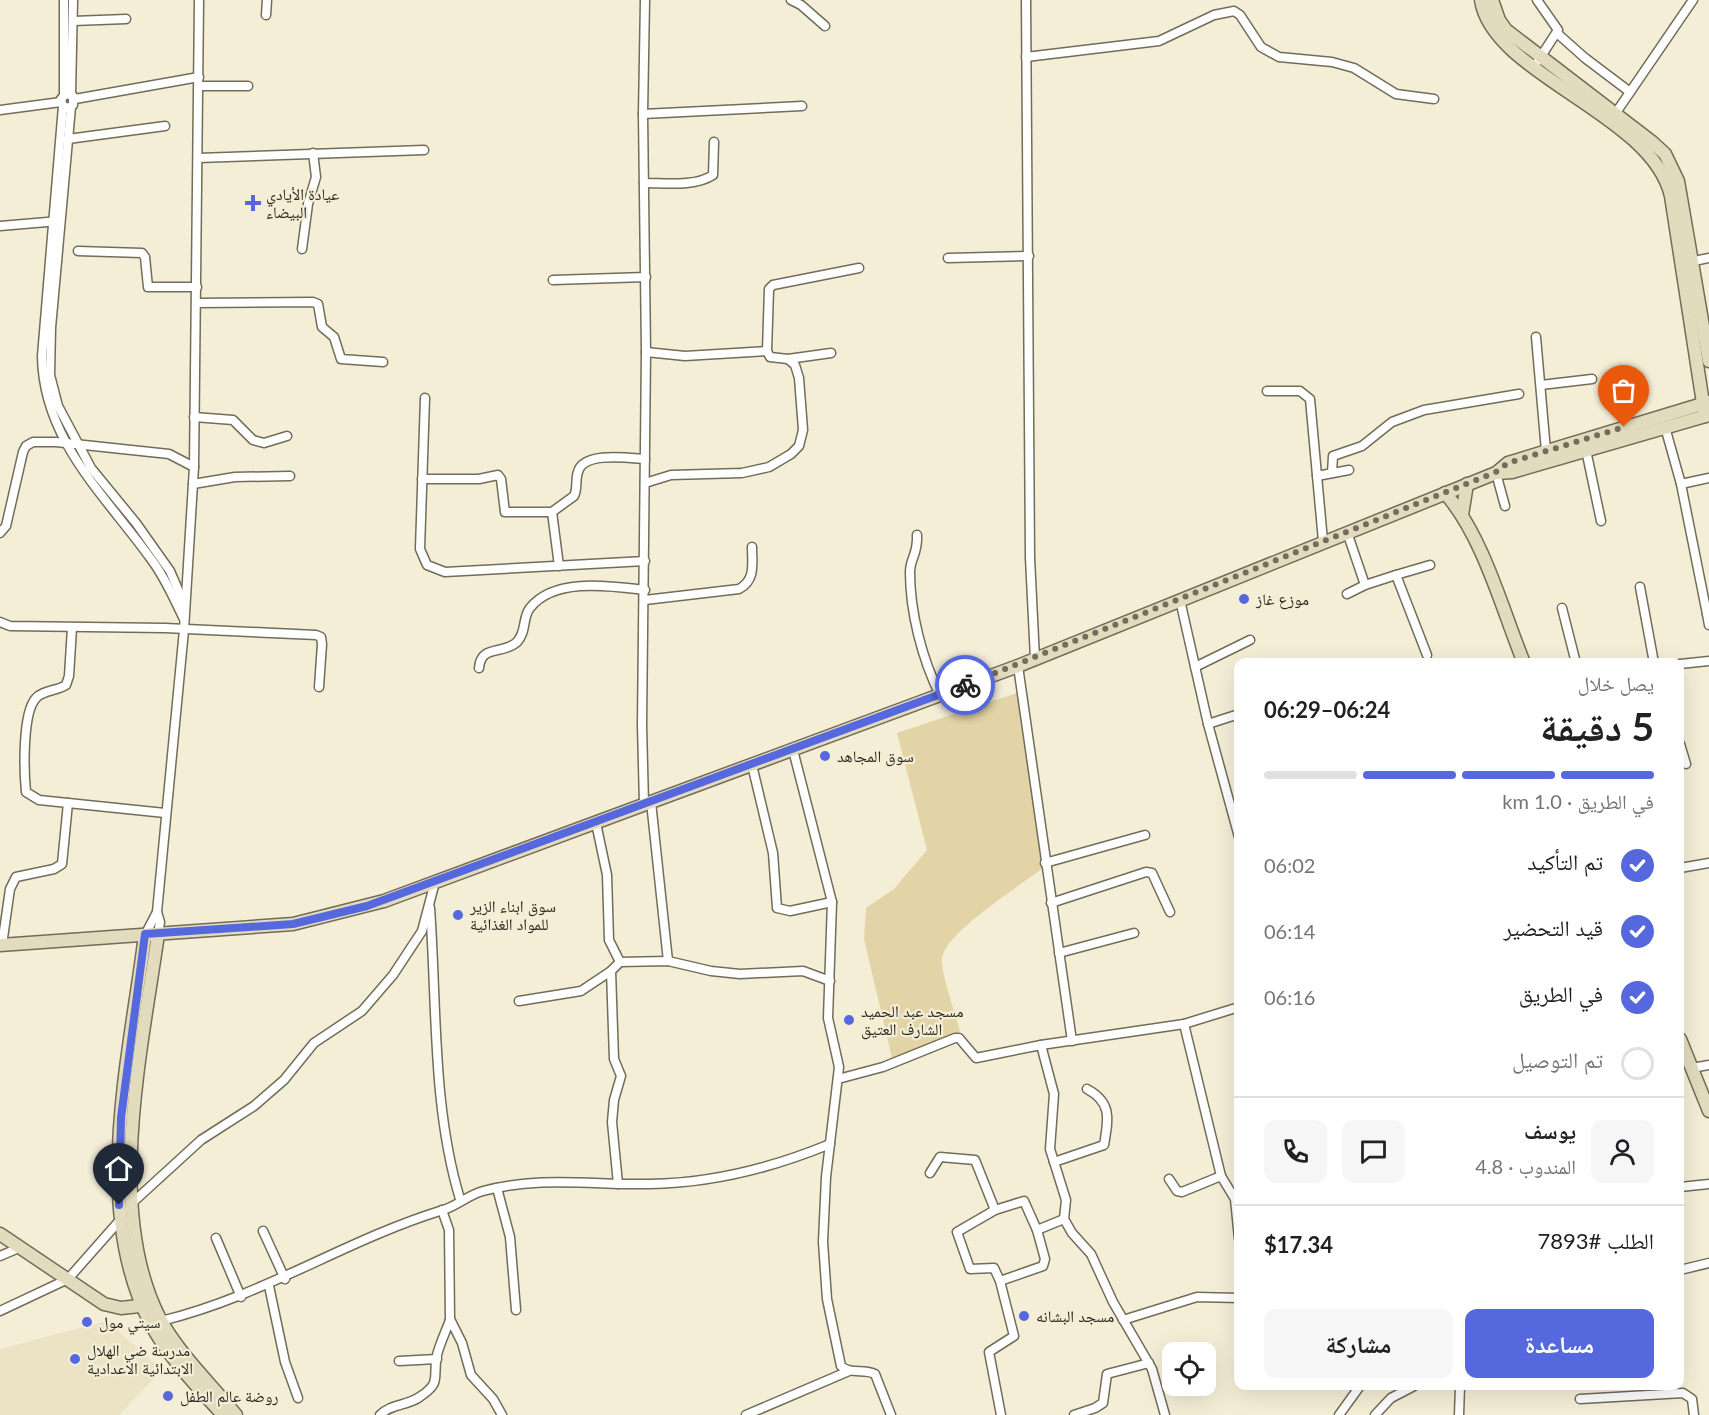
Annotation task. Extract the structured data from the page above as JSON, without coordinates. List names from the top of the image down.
{
  "places": {
    "health": ["عيادة الأيادي البيضاء"],
    "other": [
      "موزع غاز",
      "سوق المجاهد",
      "سوق ابناء الزير للمواد الغذائية",
      "مسجد عبد الحميد الشارف العتيق",
      "مسجد البشانه",
      "سيتي مول",
      "مدرسة ضي الهلال الابتدائية الاعدادية",
      "روضة عالم الطفل"
    ]
  },
  "page": {
    "heading": ["5 دقيقة", "يصل خلال", "06:24–06:29"],
    "panel": [
      "يوسف",
      "المندوب · 4.8",
      "الطلب #7893",
      "$17.34"
    ],
    "bar": "في الطريق · 1.0 km",
    "list": [
      ["تم التأكيد", "06:02"],
      ["قيد التحضير", "06:14"],
      ["في الطريق", "06:16"],
      "تم التوصيل"
    ],
    "buttons": ["مساعدة", "مشاركة"]
  }
}
